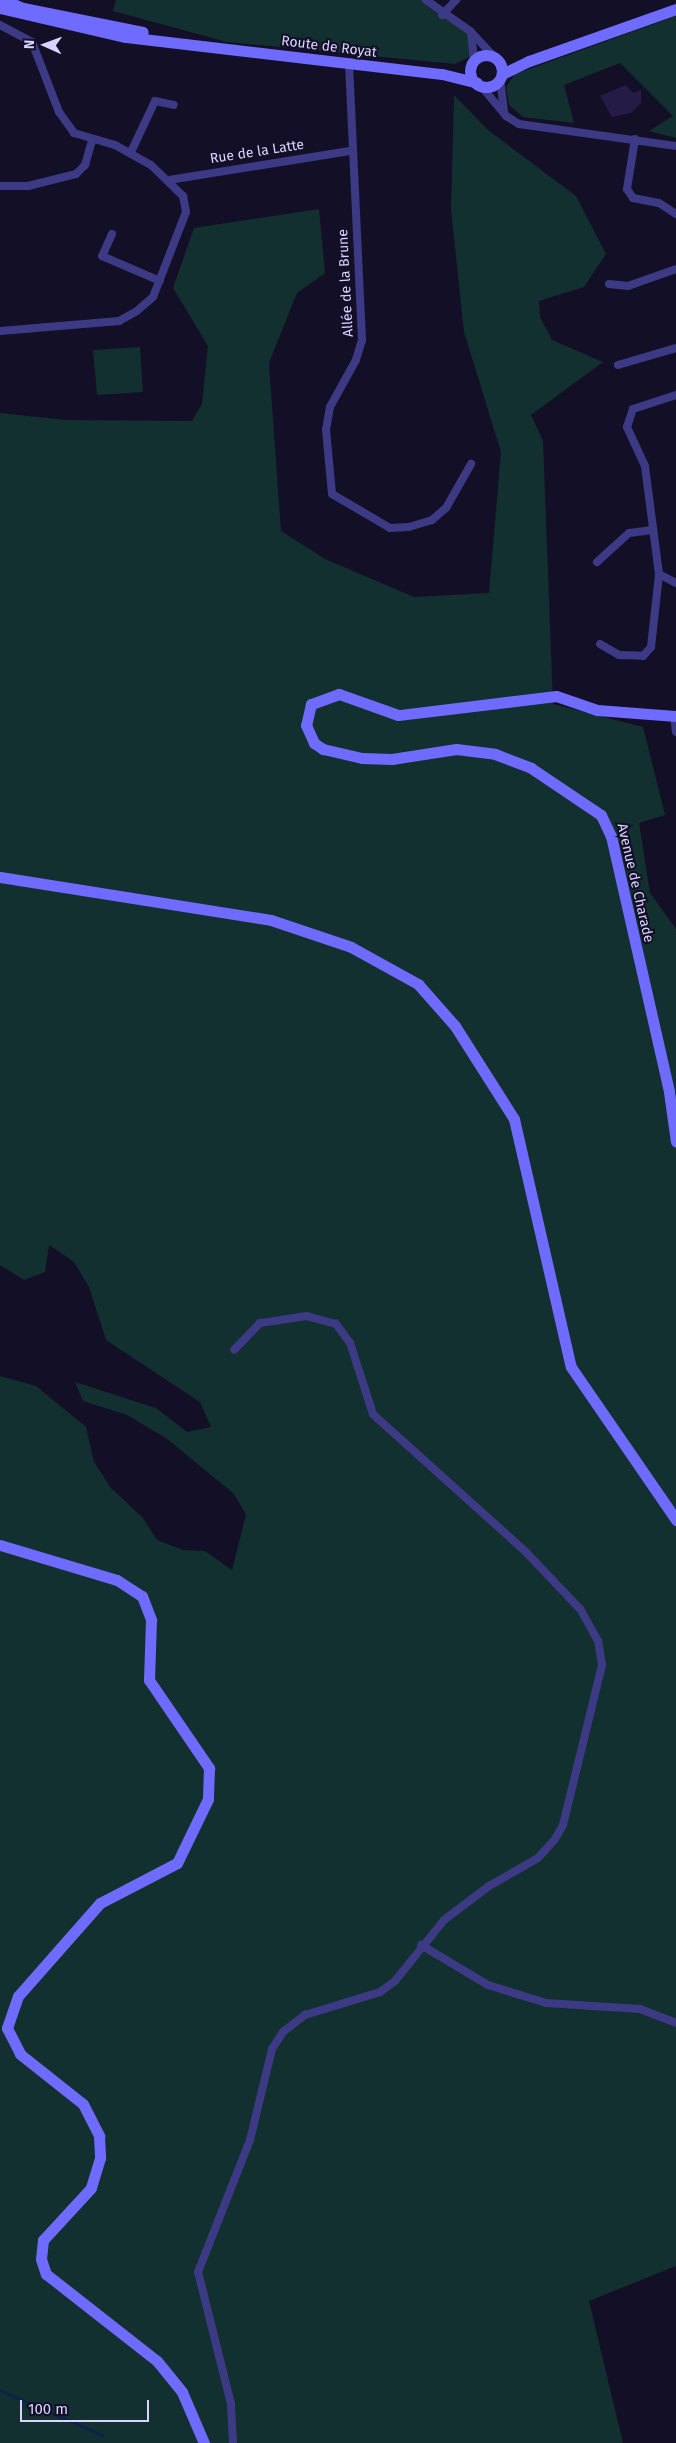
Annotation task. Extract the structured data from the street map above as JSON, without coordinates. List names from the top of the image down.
{
  "streets": {
    "street": [
      "Route de Royat",
      "Rue de la Latte",
      "Allée de la Brune",
      "Avenue de Charade"
    ]
  },
  "crossings": [
    ["Route de Royat", "Allée de la Brune"],
    ["Rue de la Latte", "Allée de la Brune"]
  ],
  "scale_bar": "100 m",
  "north": "left"
}
